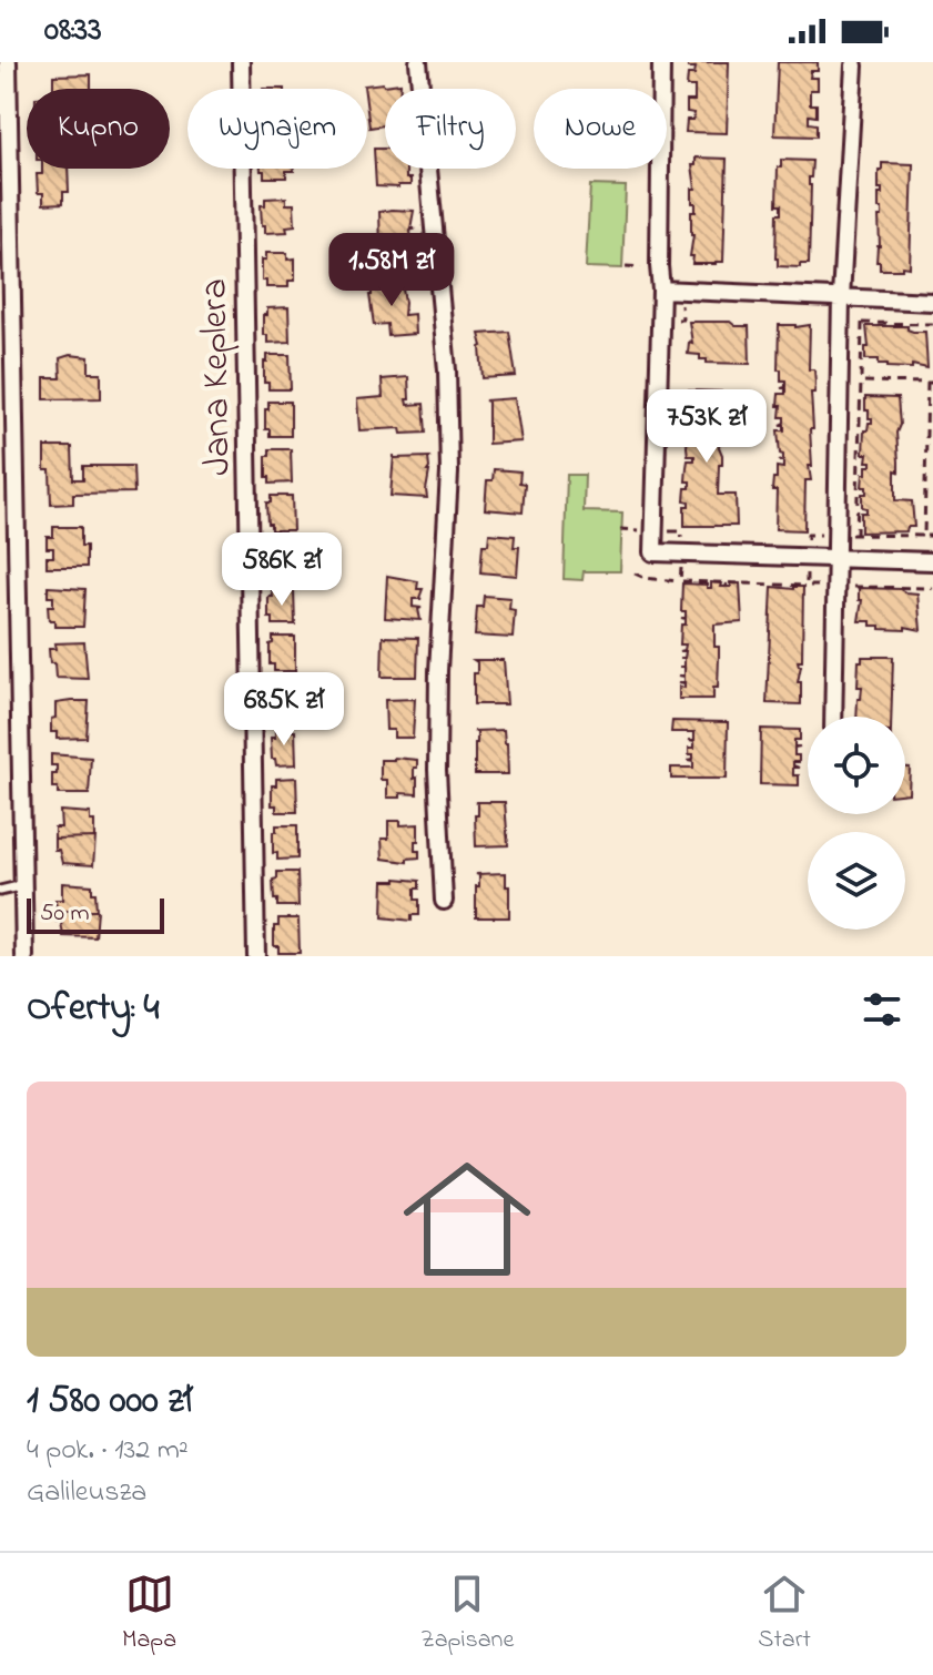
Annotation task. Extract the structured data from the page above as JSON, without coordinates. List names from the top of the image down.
{
  "streets": {
    "street": ["Jana Keplera"]
  },
  "scale_bar": "50 m",
  "page": {
    "status": "08:33",
    "chip": [
      "Kupno",
      "Wynajem",
      "Filtry",
      "Nowe"
    ],
    "price": [
      "1.58M zł",
      "753K zł",
      "586K zł",
      "685K zł"
    ],
    "scale": "50 m",
    "heading": "Oferty: 4",
    "list": [
      {
        "name": "1 580 000 zł",
        "note": "4 pok. · 132 m² · Galileusza"
      }
    ],
    "tabs": ["Mapa", "Zapisane", "Start"]
  }
}
